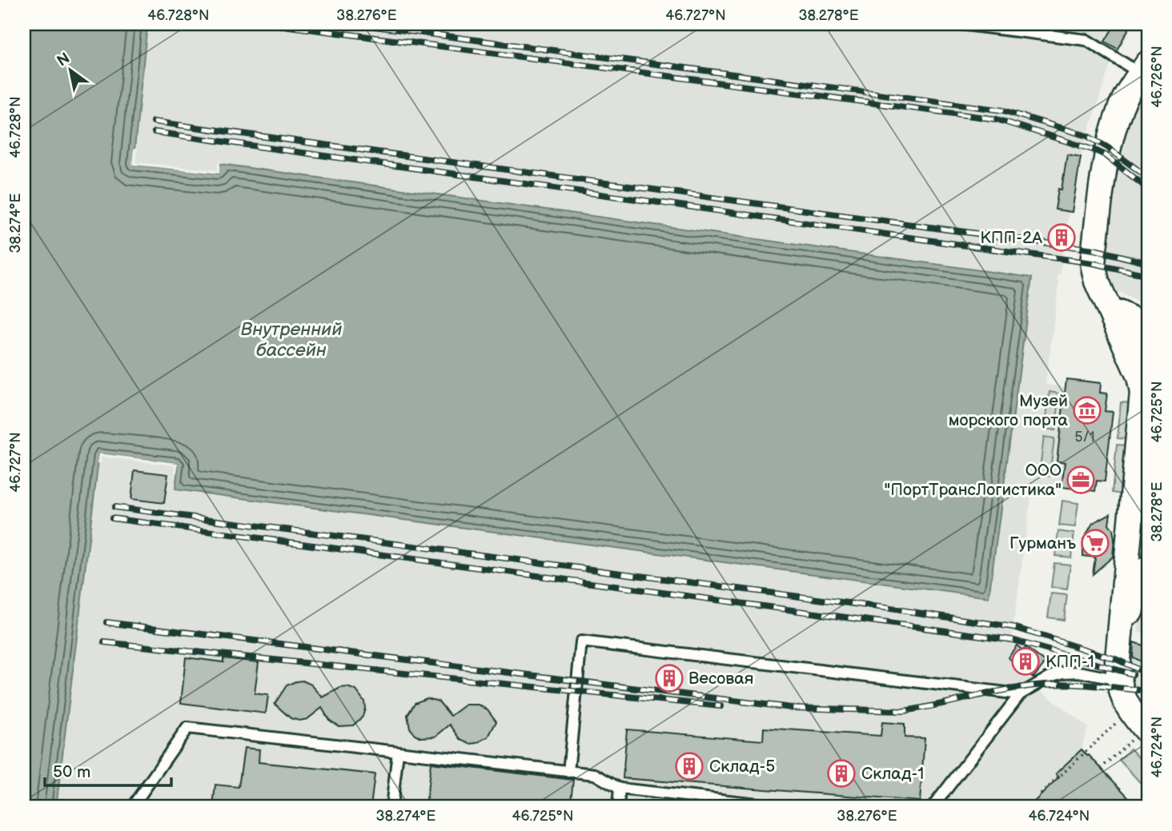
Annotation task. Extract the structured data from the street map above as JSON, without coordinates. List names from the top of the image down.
{
  "water": ["Внутренний бассейн"],
  "places": {
    "building": [
      "КПП-2А",
      "КПП-1",
      "Весовая",
      "Склад-5",
      "Склад-1"
    ],
    "museum": ["Музей морского порта"],
    "office": ["ООО \"ПортТрансЛогистика\""],
    "supermarket": ["Гурманъ"]
  },
  "house_numbers": ["5/1"],
  "scale_bar": "50 m",
  "north": "top left",
  "coordinates": [
    "46.728°N",
    "38.276°E",
    "46.727°N",
    "38.278°E",
    "46.726°N",
    "38.274°E",
    "46.725°N",
    "46.724°N"
  ]
}
